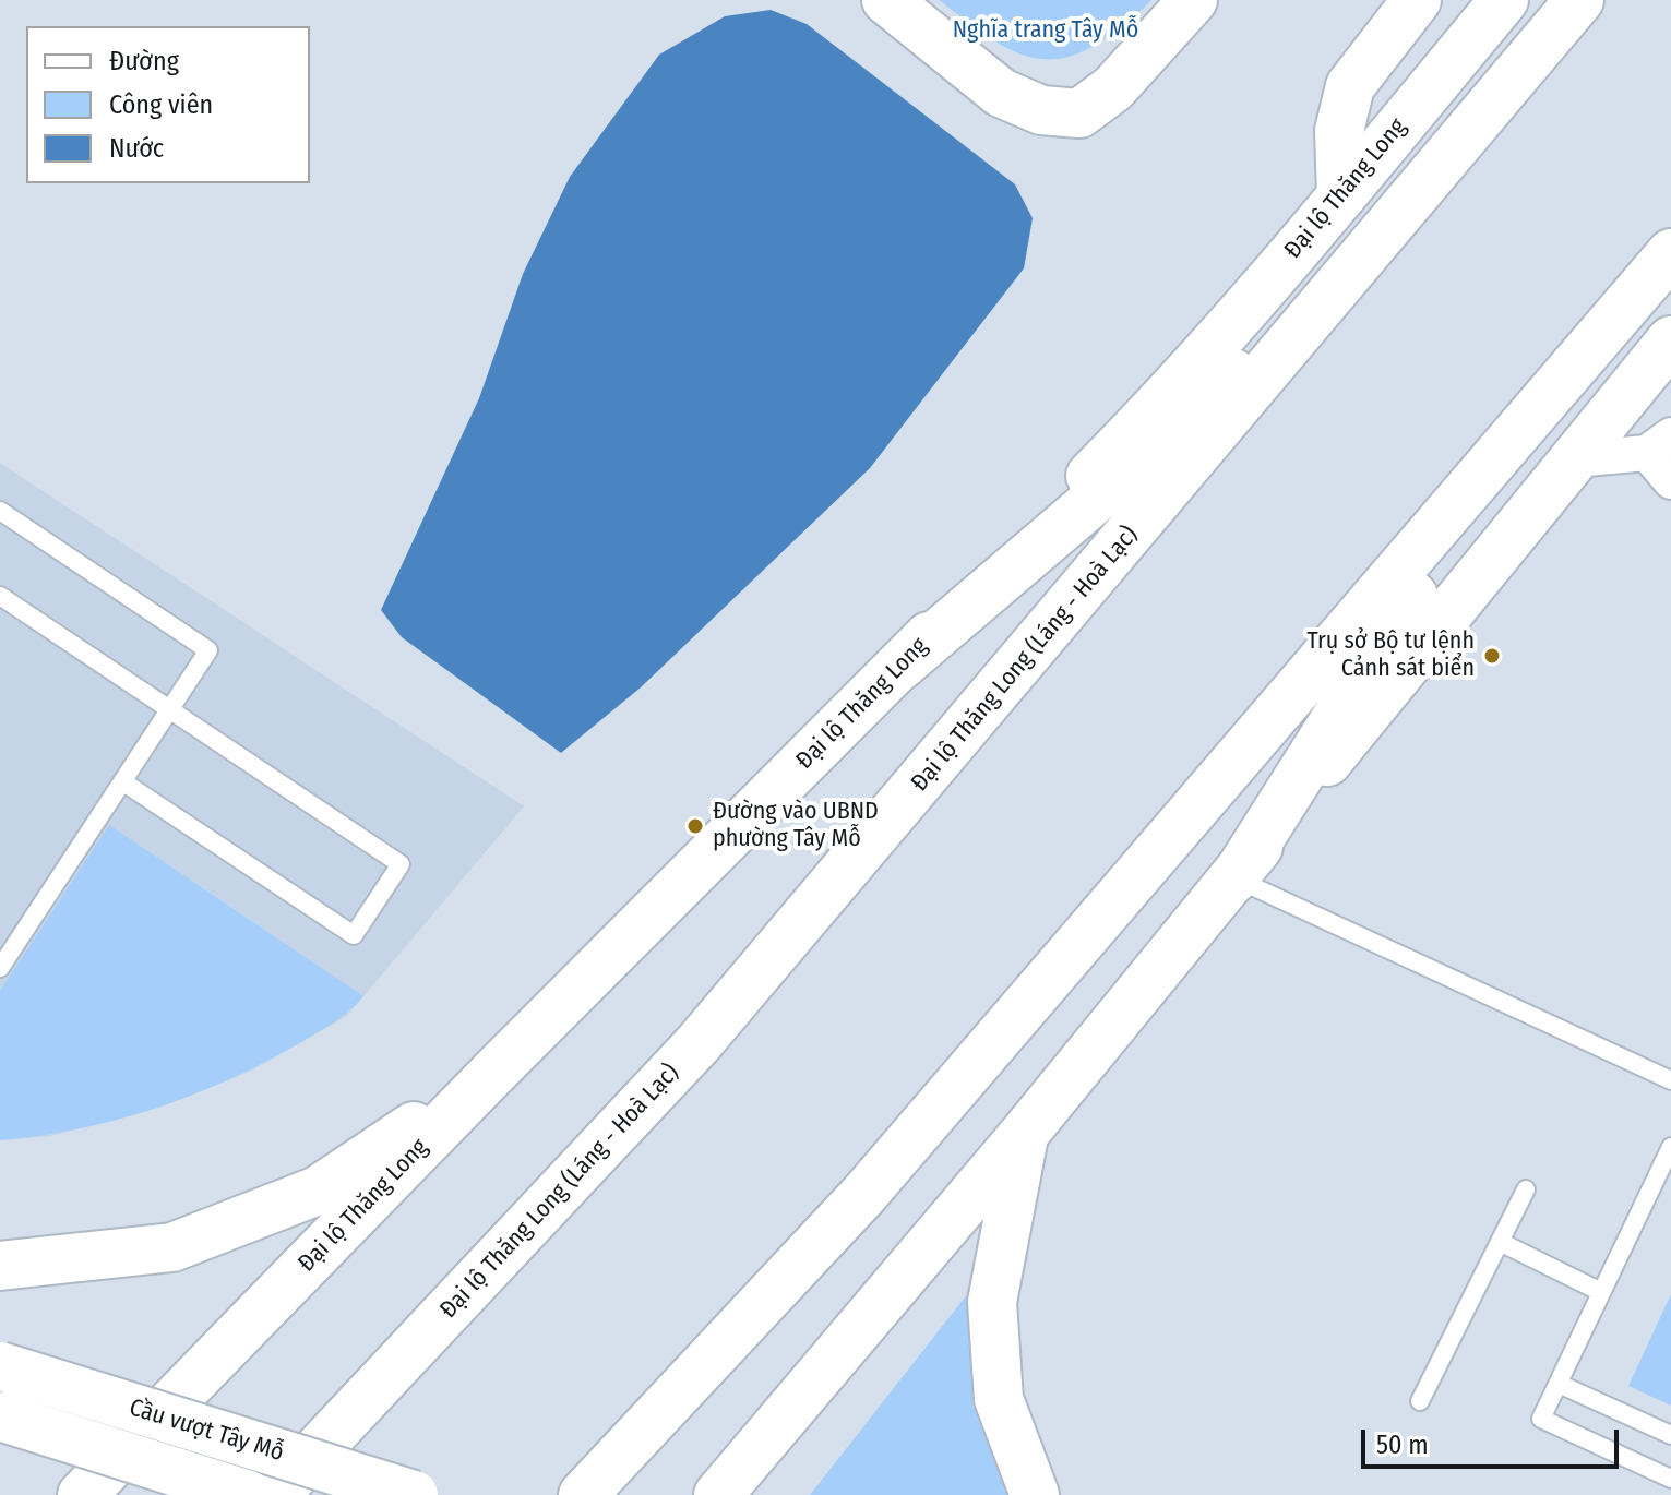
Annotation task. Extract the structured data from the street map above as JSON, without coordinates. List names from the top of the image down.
{
  "streets": {
    "main road": ["Đại lộ Thăng Long", "Đại lộ Thăng Long (Láng - Hoà Lạc)", "Cầu vượt Tây Mỗ"]
  },
  "parks": ["Nghĩa trang Tây Mỗ"],
  "places": ["Trụ sở Bộ tư lệnh Cảnh sát biển", "Đường vào UBND phường Tây Mỗ"],
  "legend": ["Đường", "Công viên", "Nước"],
  "scale_bar": "50 m"
}
